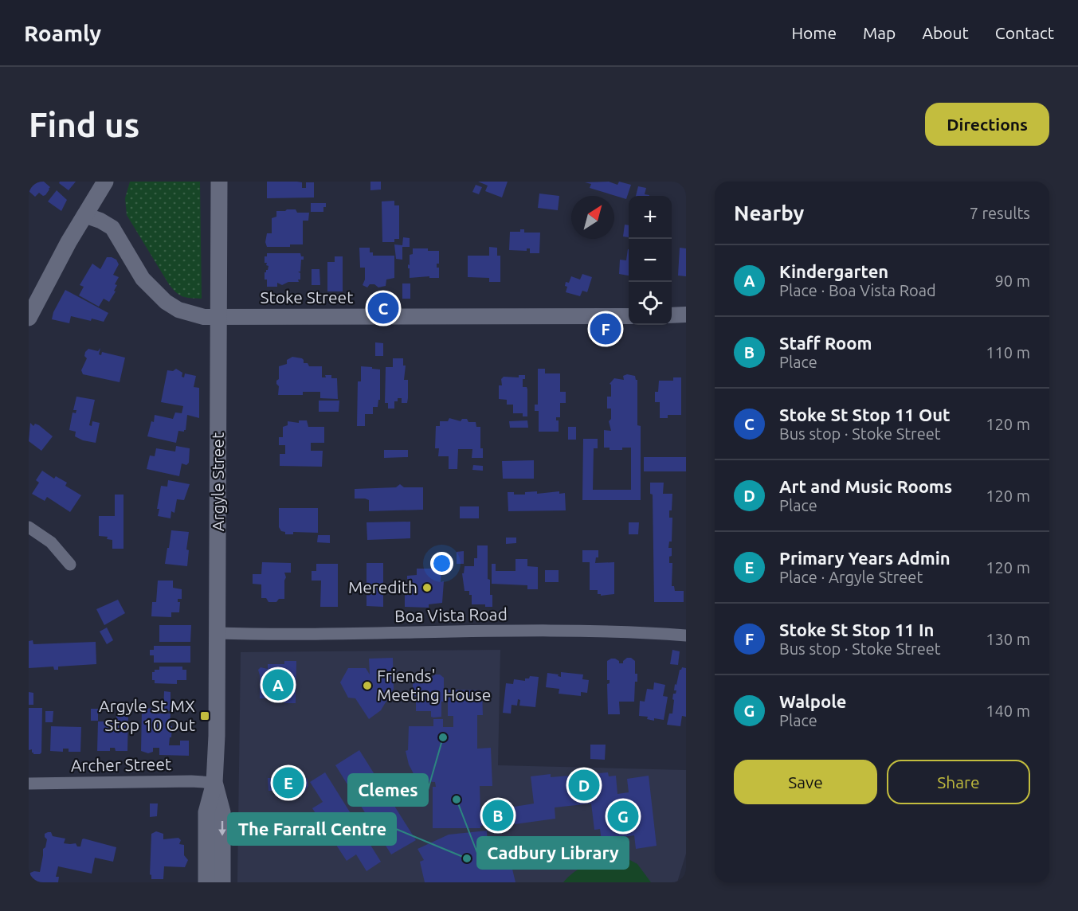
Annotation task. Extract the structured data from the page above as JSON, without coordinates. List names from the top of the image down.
{
  "streets": {
    "main road": ["Argyle Street"],
    "street": ["Stoke Street", "Boa Vista Road", "Archer Street"]
  },
  "crossings": [
    ["Stoke Street", "Argyle Street"],
    ["Argyle Street", "Boa Vista Road"],
    ["Argyle Street", "Archer Street"]
  ],
  "places": {
    "other": [
      "Meredith",
      "Friends' Meeting House",
      "Clemes",
      "Cadbury Library",
      "The Farrall Centre"
    ],
    "transit": ["Argyle St MX Stop 10 Out"]
  },
  "north": "top right",
  "page": {
    "header": "Roamly",
    "nav": [
      "Home",
      "Map",
      "About",
      "Contact"
    ],
    "buttons": [
      "Directions",
      ["Save", "Share"]
    ],
    "title": "Find us",
    "heading": ["Nearby", "7 results"],
    "map_buttons": ["+", "−"],
    "list": [
      {
        "mark": "A",
        "name": "Kindergarten",
        "note": "Place · Boa Vista Road",
        "value": "90 m"
      },
      {
        "mark": "B",
        "name": "Staff Room",
        "note": "Place",
        "value": "110 m"
      },
      {
        "mark": "C",
        "name": "Stoke St Stop 11 Out",
        "note": "Bus stop · Stoke Street",
        "value": "120 m"
      },
      {
        "mark": "D",
        "name": "Art and Music Rooms",
        "note": "Place",
        "value": "120 m"
      },
      {
        "mark": "E",
        "name": "Primary Years Admin",
        "note": "Place · Argyle Street",
        "value": "120 m"
      },
      {
        "mark": "F",
        "name": "Stoke St Stop 11 In",
        "note": "Bus stop · Stoke Street",
        "value": "130 m"
      },
      {
        "mark": "G",
        "name": "Walpole",
        "note": "Place",
        "value": "140 m"
      }
    ],
    "pins": [
      "C",
      "F",
      "A",
      "E",
      "D",
      "B",
      "G"
    ]
  }
}
